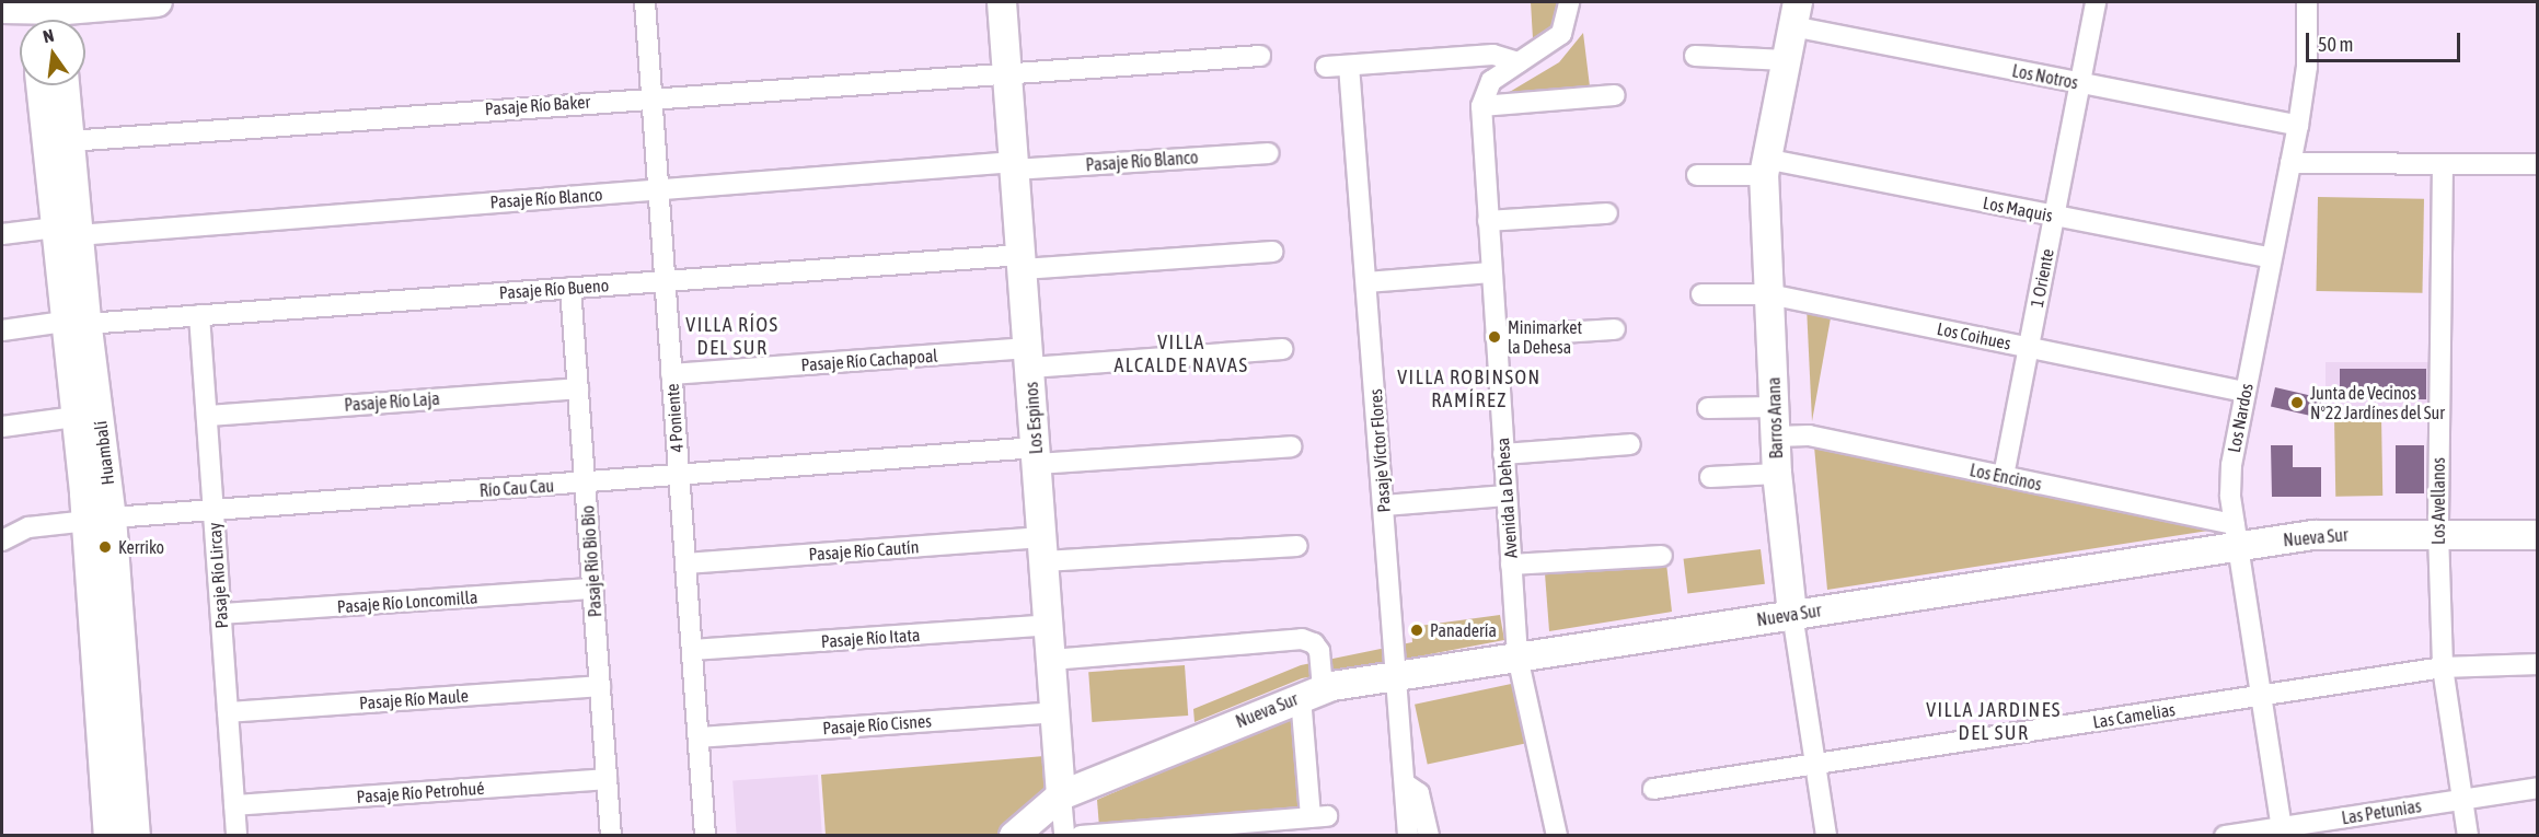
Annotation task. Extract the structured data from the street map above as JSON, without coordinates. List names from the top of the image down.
{
  "streets": {
    "street": [
      "Los Notros",
      "Pasaje Río Baker",
      "Pasaje Río Blanco",
      "Los Maquis",
      "1 Oriente",
      "Pasaje Río Bueno",
      "Los Coihues",
      "Pasaje Río Cachapoal",
      "Pasaje Río Laja",
      "4 Poniente",
      "Los Espinos",
      "Barros Arana",
      "Los Nardos",
      "Pasaje Víctor Flores",
      "Huambalí",
      "Los Encinos",
      "Río Cau Cau",
      "Avenida La Dehesa",
      "Los Avellanos",
      "Nueva Sur",
      "Pasaje Río Cautín",
      "Pasaje Río Bio Bio",
      "Pasaje Río Lircay",
      "Pasaje Río Loncomilla",
      "Pasaje Río Itata",
      "Pasaje Río Maule",
      "Las Camelias",
      "Pasaje Río Cisnes",
      "Pasaje Río Petrohué",
      "Las Petunias"
    ]
  },
  "crossings": [
    ["Los Notros", "1 Oriente"],
    ["Los Notros", "Barros Arana"],
    ["Los Notros", "Los Nardos"],
    ["Pasaje Río Baker", "4 Poniente"],
    ["Pasaje Río Baker", "Los Espinos"],
    ["Pasaje Río Baker", "Huambalí"],
    ["Pasaje Río Blanco", "4 Poniente"],
    ["Pasaje Río Blanco", "Los Espinos"],
    ["Pasaje Río Blanco", "Huambalí"],
    ["Los Maquis", "1 Oriente"],
    ["Los Maquis", "Barros Arana"],
    ["Los Maquis", "Los Nardos"],
    ["1 Oriente", "Los Coihues"],
    ["1 Oriente", "Los Encinos"],
    ["Pasaje Río Bueno", "4 Poniente"],
    ["Pasaje Río Bueno", "Los Espinos"],
    ["Pasaje Río Bueno", "Huambalí"],
    ["Pasaje Río Bueno", "Pasaje Río Bio Bio"],
    ["Pasaje Río Bueno", "Pasaje Río Lircay"],
    ["Los Coihues", "Barros Arana"],
    ["Los Coihues", "Los Nardos"],
    ["Pasaje Río Cachapoal", "4 Poniente"],
    ["Pasaje Río Cachapoal", "Los Espinos"],
    ["Pasaje Río Laja", "Pasaje Río Bio Bio"],
    ["Pasaje Río Laja", "Pasaje Río Lircay"],
    ["4 Poniente", "Río Cau Cau"],
    ["4 Poniente", "Pasaje Río Cautín"],
    ["4 Poniente", "Pasaje Río Itata"],
    ["4 Poniente", "Pasaje Río Cisnes"],
    ["Los Espinos", "Río Cau Cau"],
    ["Los Espinos", "Nueva Sur"],
    ["Los Espinos", "Pasaje Río Cautín"],
    ["Los Espinos", "Pasaje Río Itata"],
    ["Los Espinos", "Pasaje Río Cisnes"],
    ["Barros Arana", "Los Encinos"],
    ["Barros Arana", "Nueva Sur"],
    ["Barros Arana", "Las Camelias"],
    ["Los Nardos", "Los Encinos"],
    ["Los Nardos", "Nueva Sur"],
    ["Los Nardos", "Las Camelias"],
    ["Los Nardos", "Las Petunias"],
    ["Pasaje Víctor Flores", "Nueva Sur"],
    ["Huambalí", "Río Cau Cau"],
    ["Los Encinos", "Nueva Sur"],
    ["Río Cau Cau", "Pasaje Río Bio Bio"],
    ["Río Cau Cau", "Pasaje Río Lircay"],
    ["Avenida La Dehesa", "Nueva Sur"],
    ["Los Avellanos", "Nueva Sur"],
    ["Los Avellanos", "Las Camelias"],
    ["Los Avellanos", "Las Petunias"],
    ["Pasaje Río Bio Bio", "Pasaje Río Loncomilla"],
    ["Pasaje Río Bio Bio", "Pasaje Río Maule"],
    ["Pasaje Río Bio Bio", "Pasaje Río Petrohué"],
    ["Pasaje Río Lircay", "Pasaje Río Loncomilla"],
    ["Pasaje Río Lircay", "Pasaje Río Maule"],
    ["Pasaje Río Lircay", "Pasaje Río Petrohué"]
  ],
  "districts": [
    "VILLA RÍOS DEL SUR",
    "VILLA ALCALDE NAVAS",
    "VILLA ROBINSON RAMÍREZ",
    "VILLA JARDINES DEL SUR"
  ],
  "places": [
    "Minimarket la Dehesa",
    "Junta de Vecinos N°22 Jardínes del Sur",
    "Kerriko",
    "Panadería"
  ],
  "scale_bar": "50 m",
  "north": "top"
}
